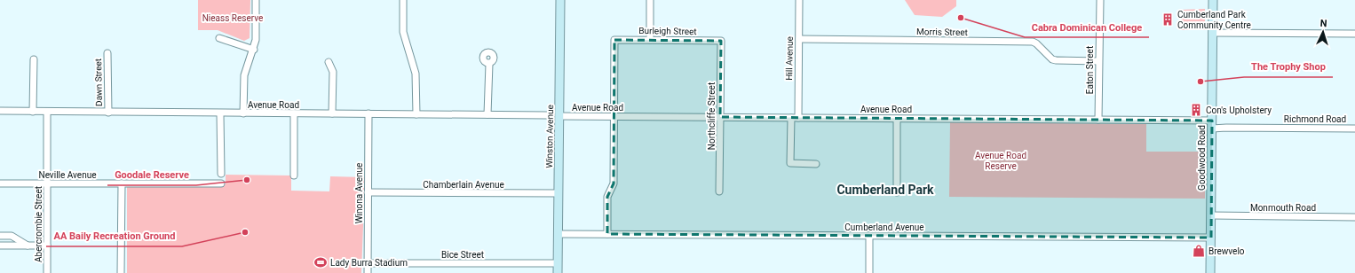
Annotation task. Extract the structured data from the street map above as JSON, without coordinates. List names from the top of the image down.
{
  "streets": {
    "street": [
      "Burleigh Street",
      "Morris Street",
      "Hill Avenue",
      "Eaton Street",
      "Dawn Street",
      "Avenue Road",
      "Northcliffe Street",
      "Richmond Road",
      "Winston Avenue",
      "Goodwood Road",
      "Neville Avenue",
      "Chamberlain Avenue",
      "Winona Avenue",
      "Monmouth Road",
      "Abercrombie Street",
      "Cumberland Avenue",
      "Bice Street"
    ]
  },
  "crossings": [
    ["Burleigh Street", "Avenue Road"],
    ["Burleigh Street", "Northcliffe Street"],
    ["Morris Street", "Hill Avenue"],
    ["Morris Street", "Eaton Street"],
    ["Hill Avenue", "Avenue Road"],
    ["Eaton Street", "Avenue Road"],
    ["Dawn Street", "Avenue Road"],
    ["Avenue Road", "Northcliffe Street"],
    ["Avenue Road", "Richmond Road"],
    ["Avenue Road", "Winston Avenue"],
    ["Avenue Road", "Goodwood Road"],
    ["Avenue Road", "Winona Avenue"],
    ["Avenue Road", "Abercrombie Street"],
    ["Richmond Road", "Goodwood Road"],
    ["Winston Avenue", "Chamberlain Avenue"],
    ["Winston Avenue", "Cumberland Avenue"],
    ["Winston Avenue", "Bice Street"],
    ["Goodwood Road", "Monmouth Road"],
    ["Goodwood Road", "Cumberland Avenue"],
    ["Neville Avenue", "Abercrombie Street"],
    ["Chamberlain Avenue", "Winona Avenue"],
    ["Winona Avenue", "Bice Street"]
  ],
  "districts": ["Cumberland Park"],
  "parks": ["Nieass Reserve", "Avenue Road Reserve"],
  "places": {
    "other": [
      "Cabra Dominican College",
      "The Trophy Shop",
      "Goodale Reserve",
      "AA Baily Recreation Ground"
    ],
    "building": ["Cumberland Park Community Centre", "Con's Upholstery"],
    "shop": ["Brewvelo"],
    "sports": ["Lady Burra Stadium"]
  },
  "north": "top"
}
